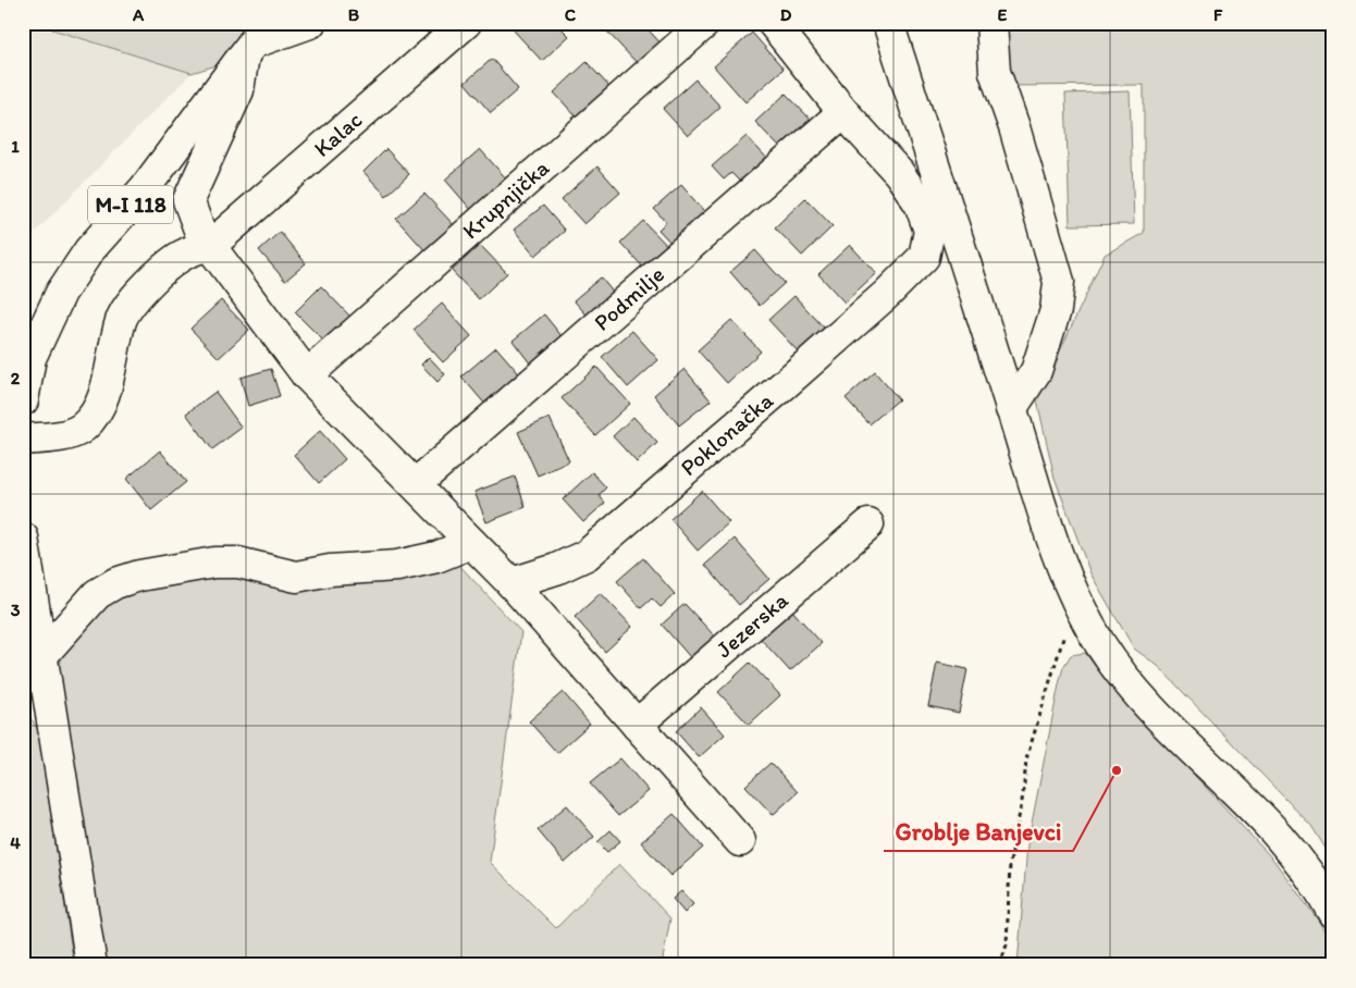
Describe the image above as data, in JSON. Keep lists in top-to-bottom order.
{
  "streets": {
    "street": [
      "Kalac",
      "Krupnjička",
      "M-I 118",
      "Podmilje",
      "Poklonačka",
      "Jezerska"
    ]
  },
  "crossings": [
    ["Podmilje", "Poklonačka"]
  ],
  "places": ["Groblje Banjevci"],
  "grid": {
    "columns": [
      "A",
      "B",
      "C",
      "D",
      "E",
      "F"
    ],
    "rows": [
      "1",
      "2",
      "3",
      "4"
    ]
  }
}
